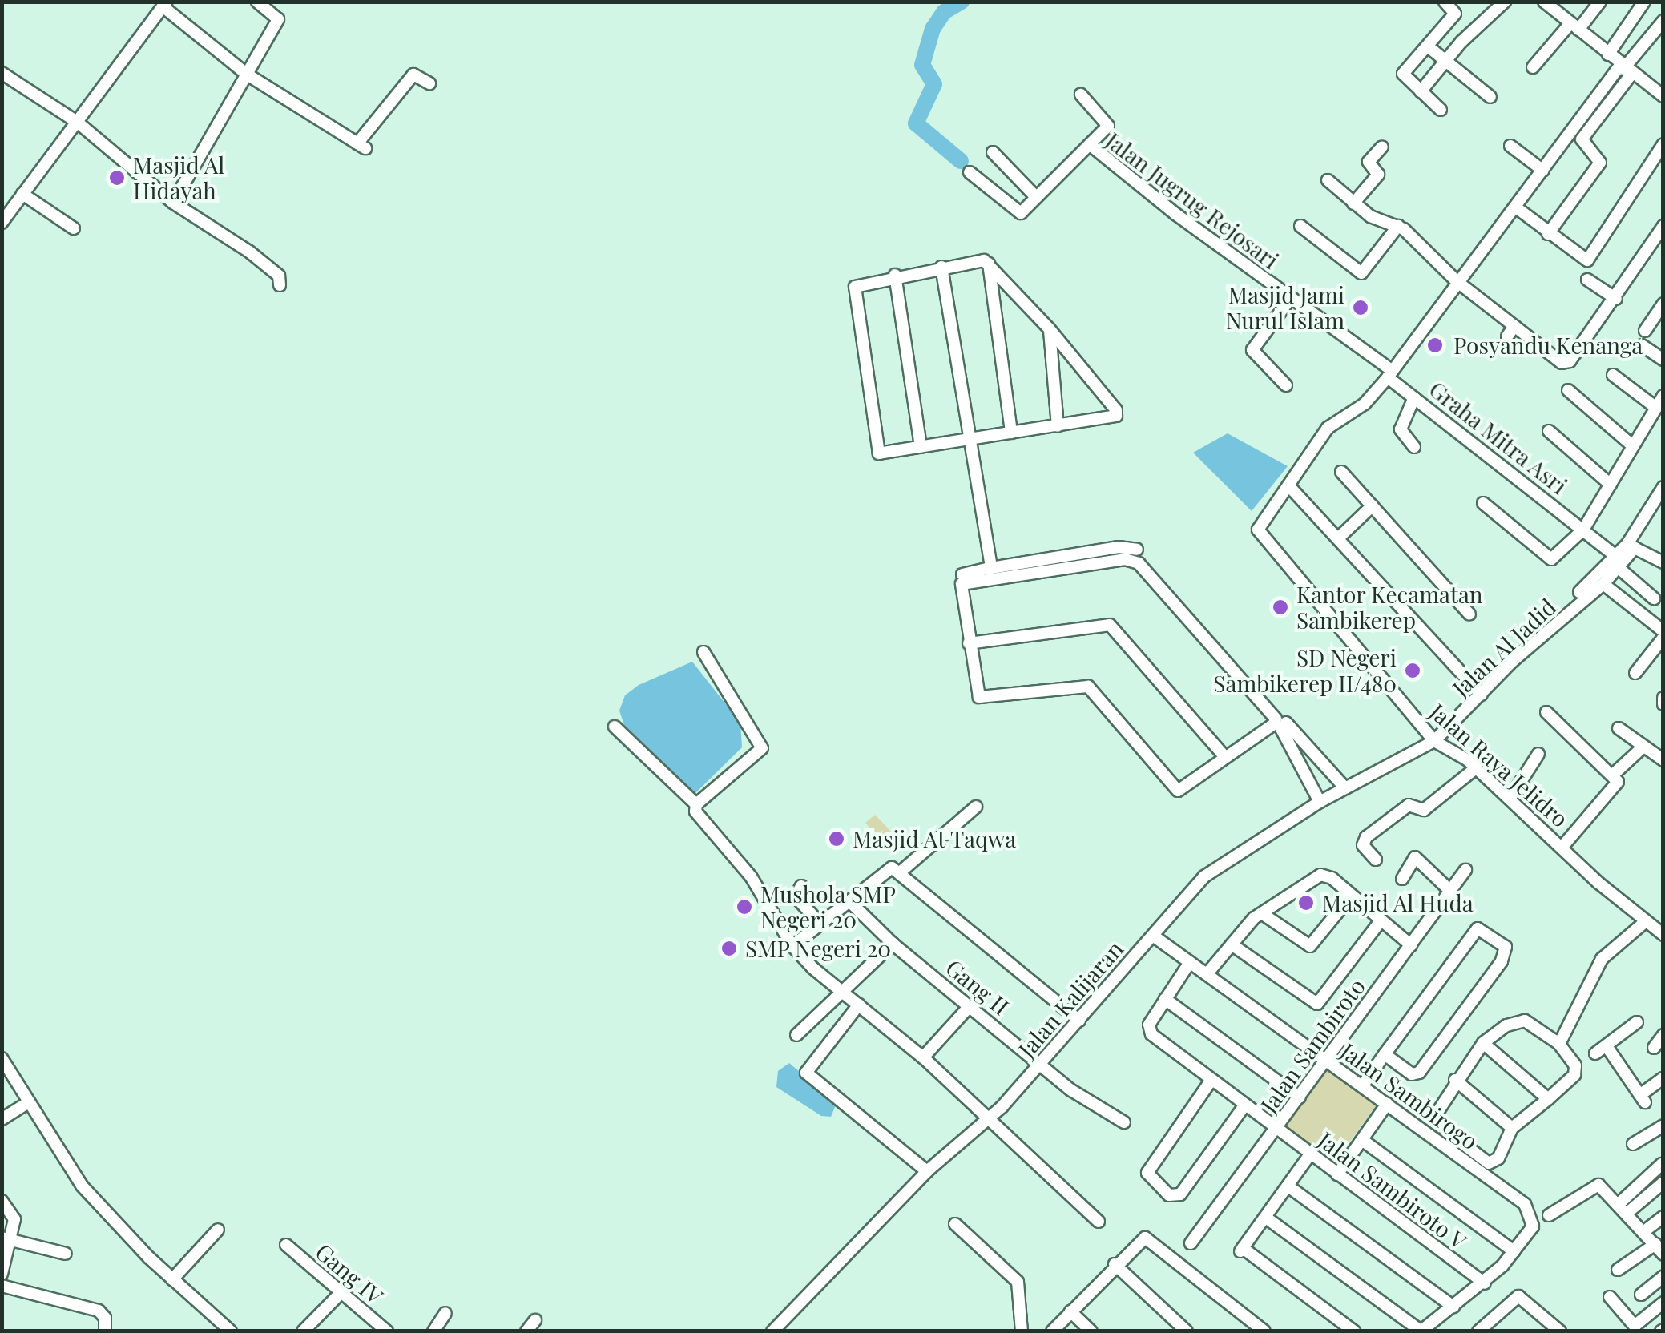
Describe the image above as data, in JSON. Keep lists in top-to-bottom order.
{
  "streets": {
    "street": [
      "Jalan Jugrug Rejosari",
      "Graha Mitra Asri",
      "Jalan Al Jadid",
      "Jalan Raya Jelidro",
      "Gang II",
      "Jalan Kalijaran",
      "Jalan Sambiroto",
      "Jalan Sambirogo",
      "Jalan Sambiroto V",
      "Gang IV"
    ]
  },
  "crossings": [
    ["Jalan Jugrug Rejosari", "Graha Mitra Asri"],
    ["Graha Mitra Asri", "Jalan Al Jadid"],
    ["Jalan Al Jadid", "Jalan Raya Jelidro"],
    ["Jalan Al Jadid", "Jalan Kalijaran"],
    ["Jalan Raya Jelidro", "Jalan Kalijaran"],
    ["Gang II", "Jalan Kalijaran"],
    ["Jalan Kalijaran", "Jalan Sambirogo"],
    ["Jalan Sambiroto", "Jalan Sambirogo"],
    ["Jalan Sambiroto", "Jalan Sambiroto V"]
  ],
  "places": [
    "Masjid Al Hidayah",
    "Masjid Jami Nurul Islam",
    "Posyandu Kenanga",
    "Kantor Kecamatan Sambikerep",
    "SD Negeri Sambikerep II/480",
    "Masjid At Taqwa",
    "Masjid Al Huda",
    "Mushola SMP Negeri 20",
    "SMP Negeri 20"
  ]
}
